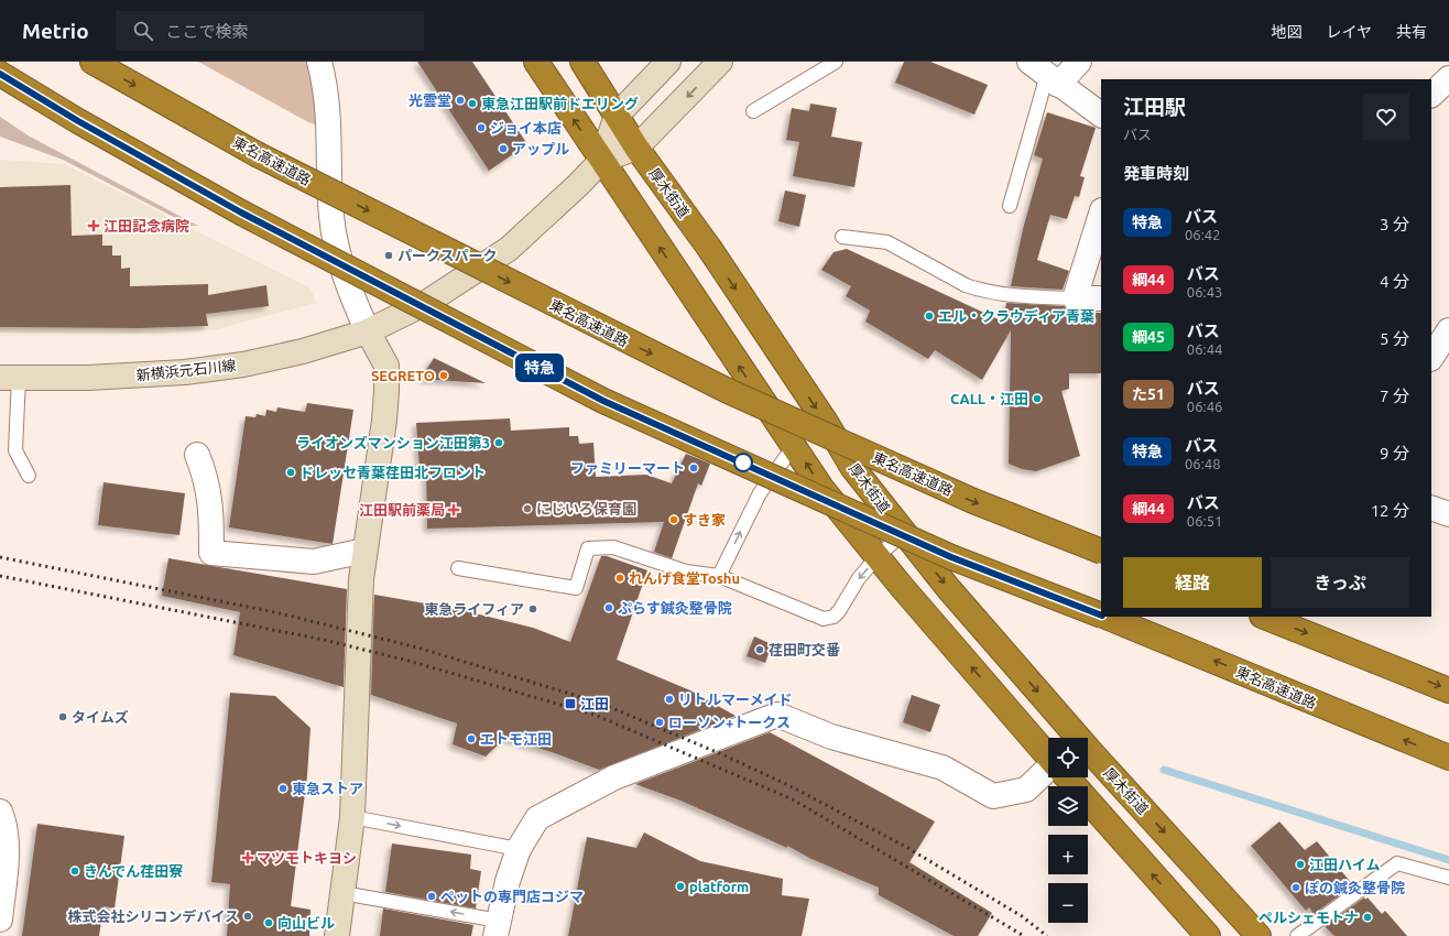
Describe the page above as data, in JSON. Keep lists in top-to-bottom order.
{
  "streets": {
    "highway": ["東名高速道路", "厚木街道"],
    "street": ["新横浜元石川線"]
  },
  "places": {
    "other": [
      "光雲堂",
      "東急江田駅前ドエリング",
      "ジョイ本店",
      "アップル",
      "パークスパーク",
      "エル・クラウディア青葉",
      "SEGRETO",
      "CALL・江田",
      "ライオンズマンション江田第3",
      "ファミリーマート",
      "ドレッセ青葉荏田北フロント",
      "にじいろ保育園",
      "すき家",
      "れんげ食堂Toshu",
      "ぷらす鍼灸整骨院",
      "東急ライフィア",
      "荏田町交番",
      "リトルマーメイド",
      "タイムズ",
      "ローソン+トークス",
      "エトモ江田",
      "東急ストア",
      "江田ハイム",
      "きんでん荏田寮",
      "platform",
      "ぽの鍼灸整骨院",
      "ペットの専門店コジマ",
      "株式会社シリコンデバイス",
      "ペルシェモトナ",
      "向山ビル"
    ],
    "health": ["江田記念病院", "江田駅前薬局", "マツモトキヨシ"],
    "transit": ["江田"]
  },
  "lines": ["bus line 特急"],
  "page": {
    "header": "Metrio",
    "search": "ここで検索",
    "nav": ["地図", "レイヤ", "共有"],
    "on_map": "特急",
    "heading": [
      ["江田駅", "バス"],
      "発車時刻"
    ],
    "list": [
      {
        "mark": "特急",
        "name": "バス",
        "note": "06:42",
        "value": "3 分"
      },
      {
        "mark": "綱44",
        "name": "バス",
        "note": "06:43",
        "value": "4 分"
      },
      {
        "mark": "綱45",
        "name": "バス",
        "note": "06:44",
        "value": "5 分"
      },
      {
        "mark": "た51",
        "name": "バス",
        "note": "06:46",
        "value": "7 分"
      },
      {
        "mark": "特急",
        "name": "バス",
        "note": "06:48",
        "value": "9 分"
      },
      {
        "mark": "綱44",
        "name": "バス",
        "note": "06:51",
        "value": "12 分"
      }
    ],
    "buttons": ["経路", "きっぷ"],
    "map_buttons": ["+", "−"]
  }
}
